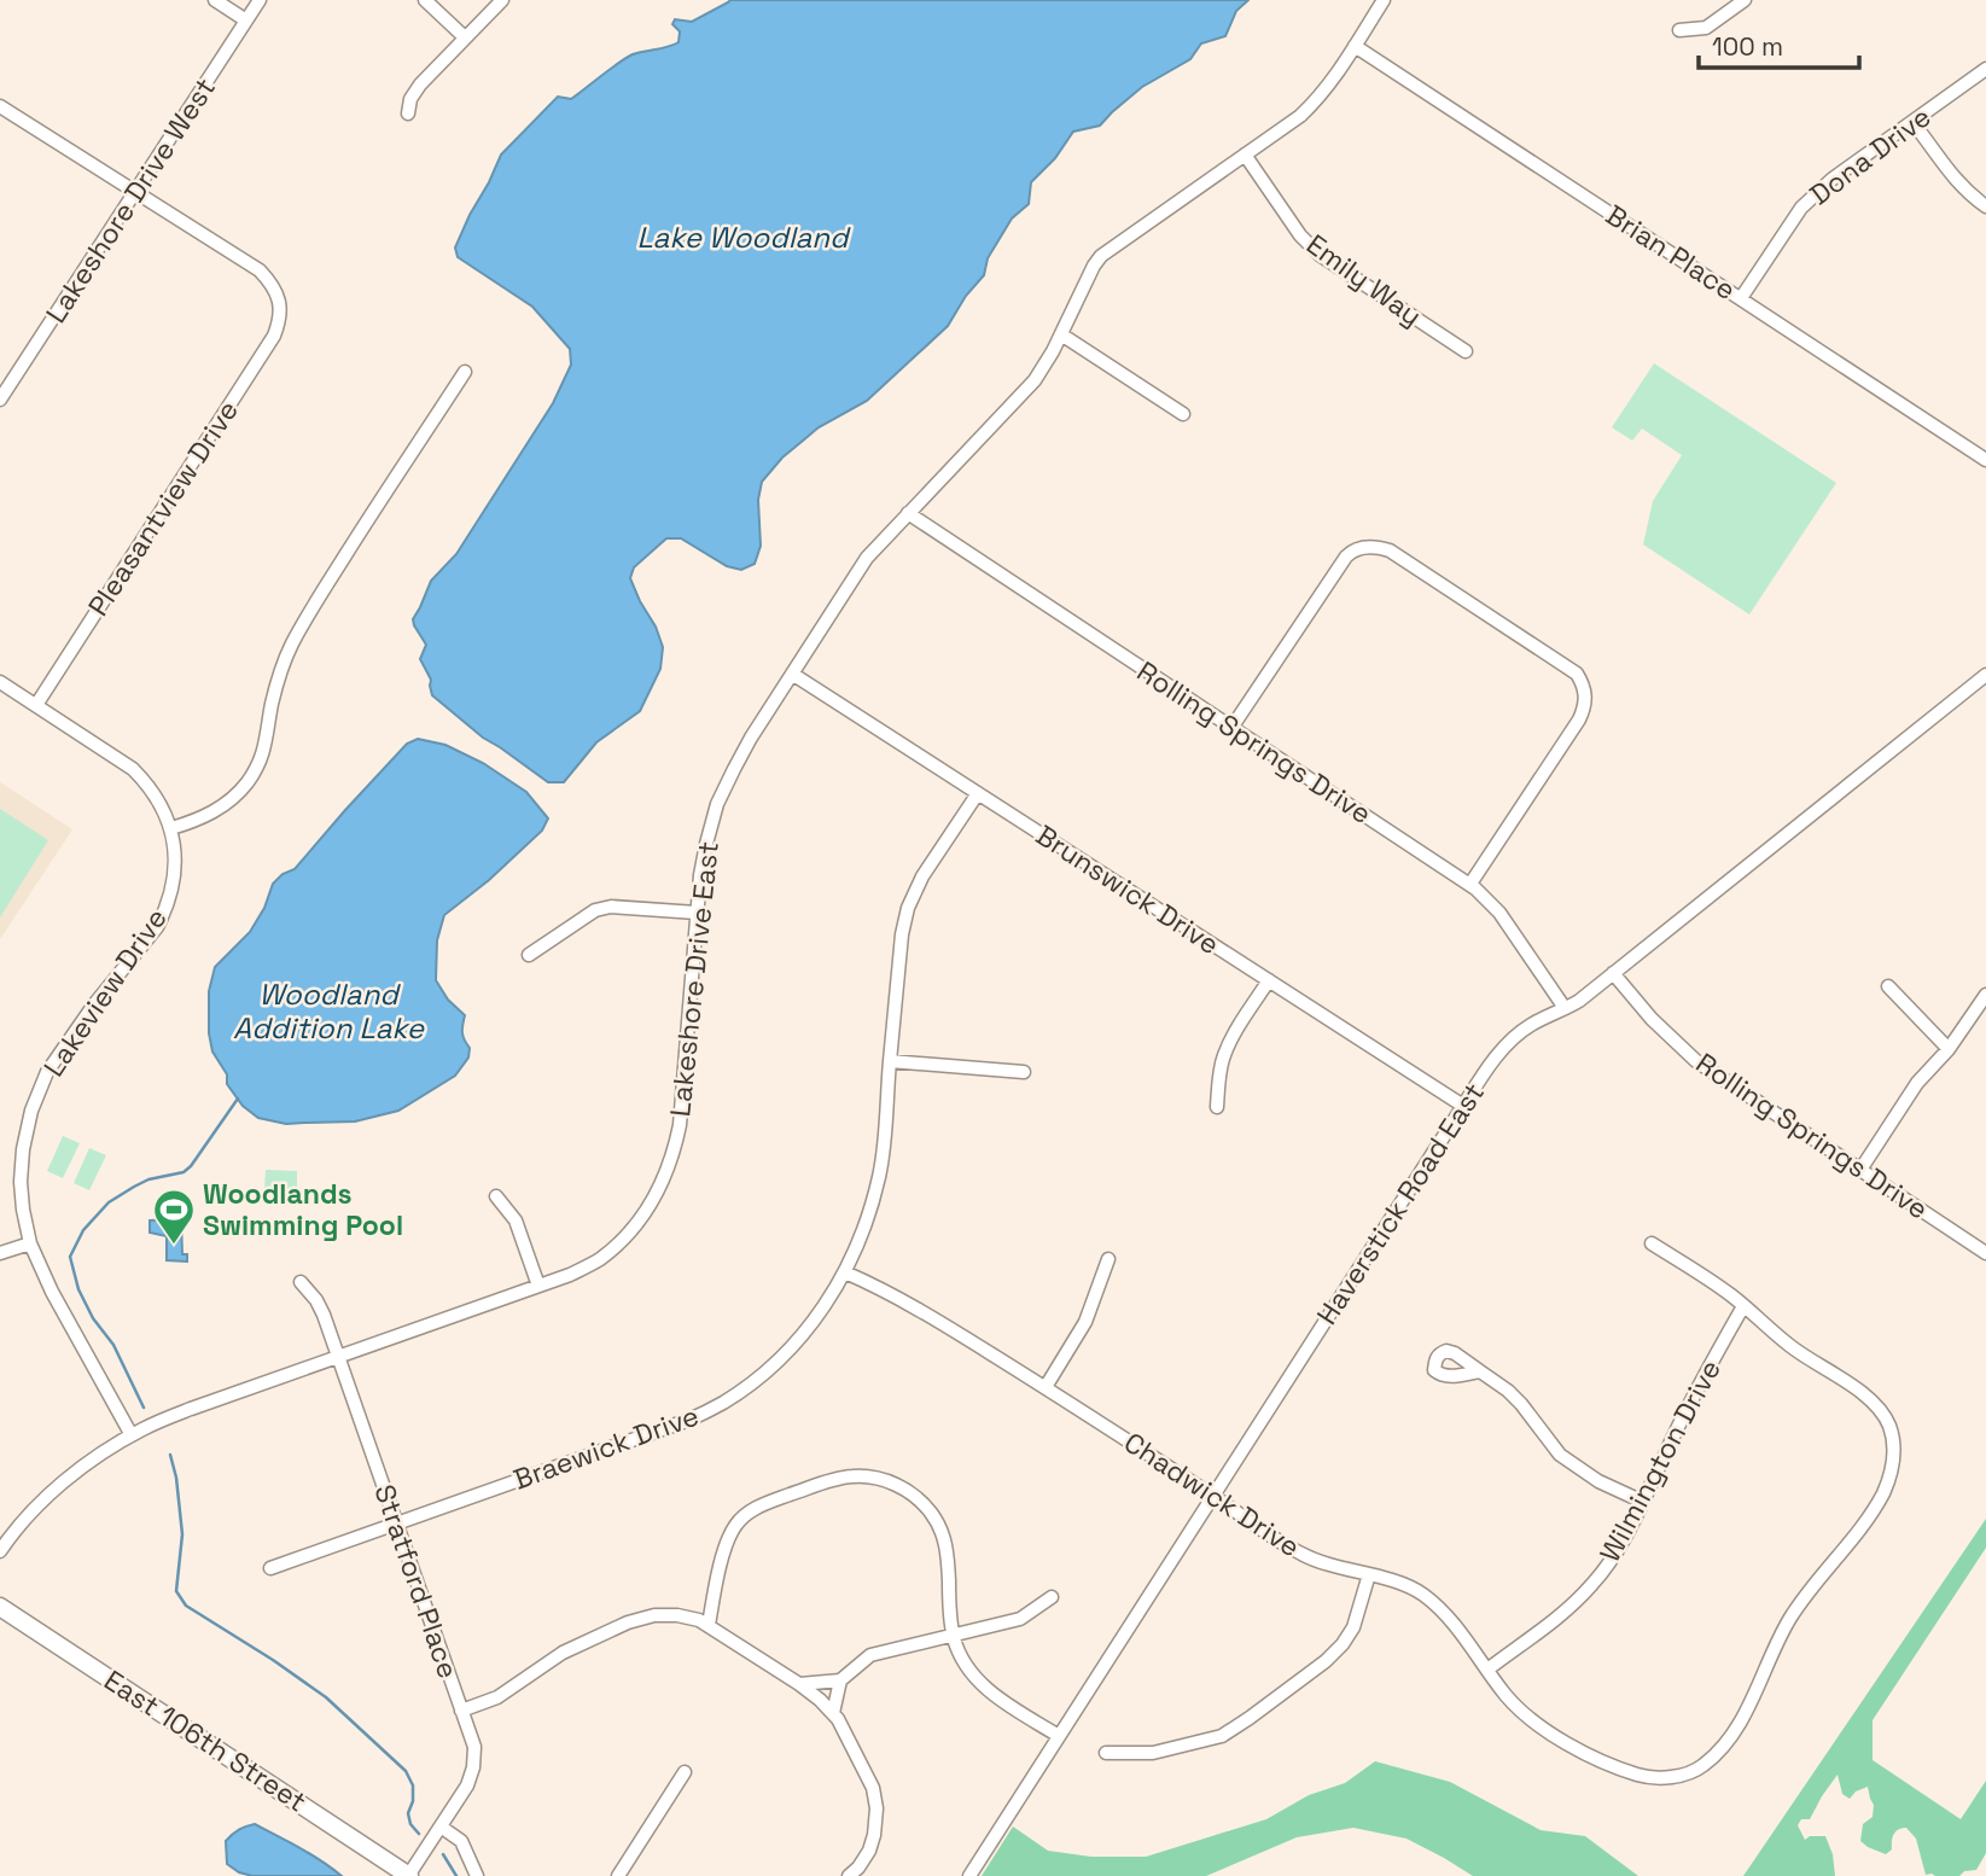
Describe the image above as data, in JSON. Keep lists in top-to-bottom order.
{
  "streets": {
    "street": [
      "Dona Drive",
      "Lakeshore Drive West",
      "Brian Place",
      "Emily Way",
      "Pleasantview Drive",
      "Rolling Springs Drive",
      "Brunswick Drive",
      "Lakeshore Drive East",
      "Lakeview Drive",
      "Haverstick Road East",
      "Braewick Drive",
      "Wilmington Drive",
      "Chadwick Drive",
      "Stratford Place",
      "East 106th Street"
    ]
  },
  "crossings": [
    ["Dona Drive", "Brian Place"],
    ["Lakeshore Drive West", "Pleasantview Drive"],
    ["Brian Place", "Lakeshore Drive East"],
    ["Emily Way", "Lakeshore Drive East"],
    ["Rolling Springs Drive", "Lakeshore Drive East"],
    ["Rolling Springs Drive", "Haverstick Road East"],
    ["Brunswick Drive", "Lakeshore Drive East"],
    ["Brunswick Drive", "Haverstick Road East"],
    ["Brunswick Drive", "Braewick Drive"],
    ["Lakeshore Drive East", "Lakeview Drive"],
    ["Lakeshore Drive East", "Stratford Place"],
    ["Haverstick Road East", "Chadwick Drive"],
    ["Braewick Drive", "Chadwick Drive"],
    ["Braewick Drive", "Stratford Place"],
    ["Wilmington Drive", "Chadwick Drive"],
    ["Stratford Place", "East 106th Street"]
  ],
  "water": ["Lake Woodland", "Woodland Addition Lake"],
  "places": {
    "sports": ["Woodlands Swimming Pool"]
  },
  "scale_bar": "100 m"
}
